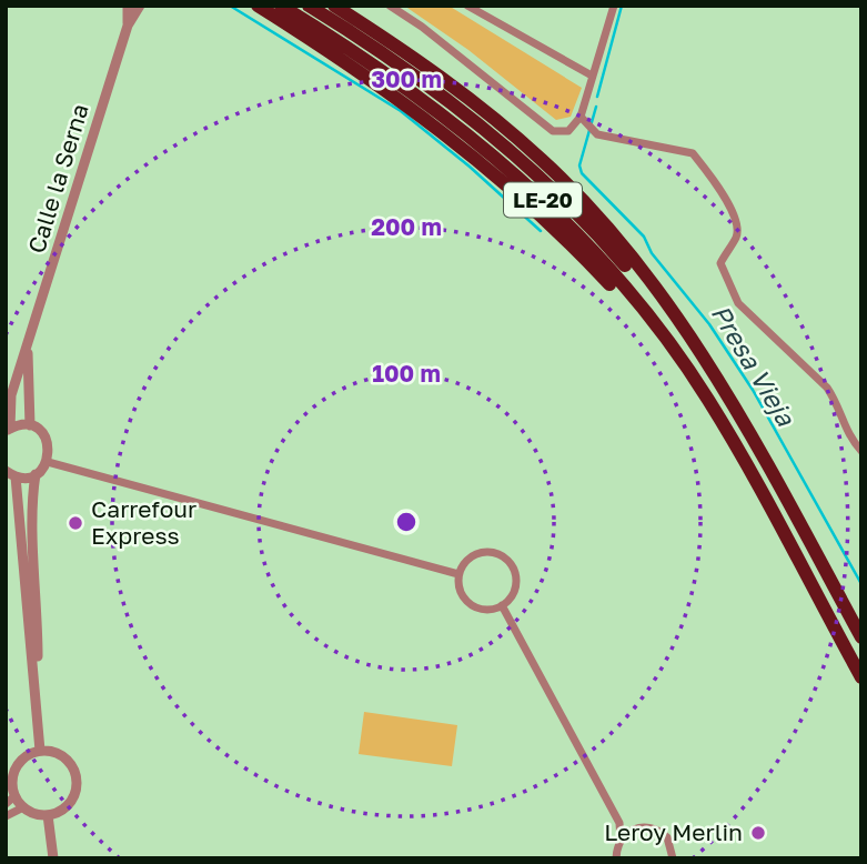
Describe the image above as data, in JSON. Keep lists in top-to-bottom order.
{
  "streets": {
    "highway": ["LE-20"],
    "street": ["Calle la Serna"]
  },
  "water": ["Presa Vieja"],
  "places": ["Carrefour Express", "Leroy Merlin"],
  "rings": ["300 m", "200 m", "100 m"]
}
